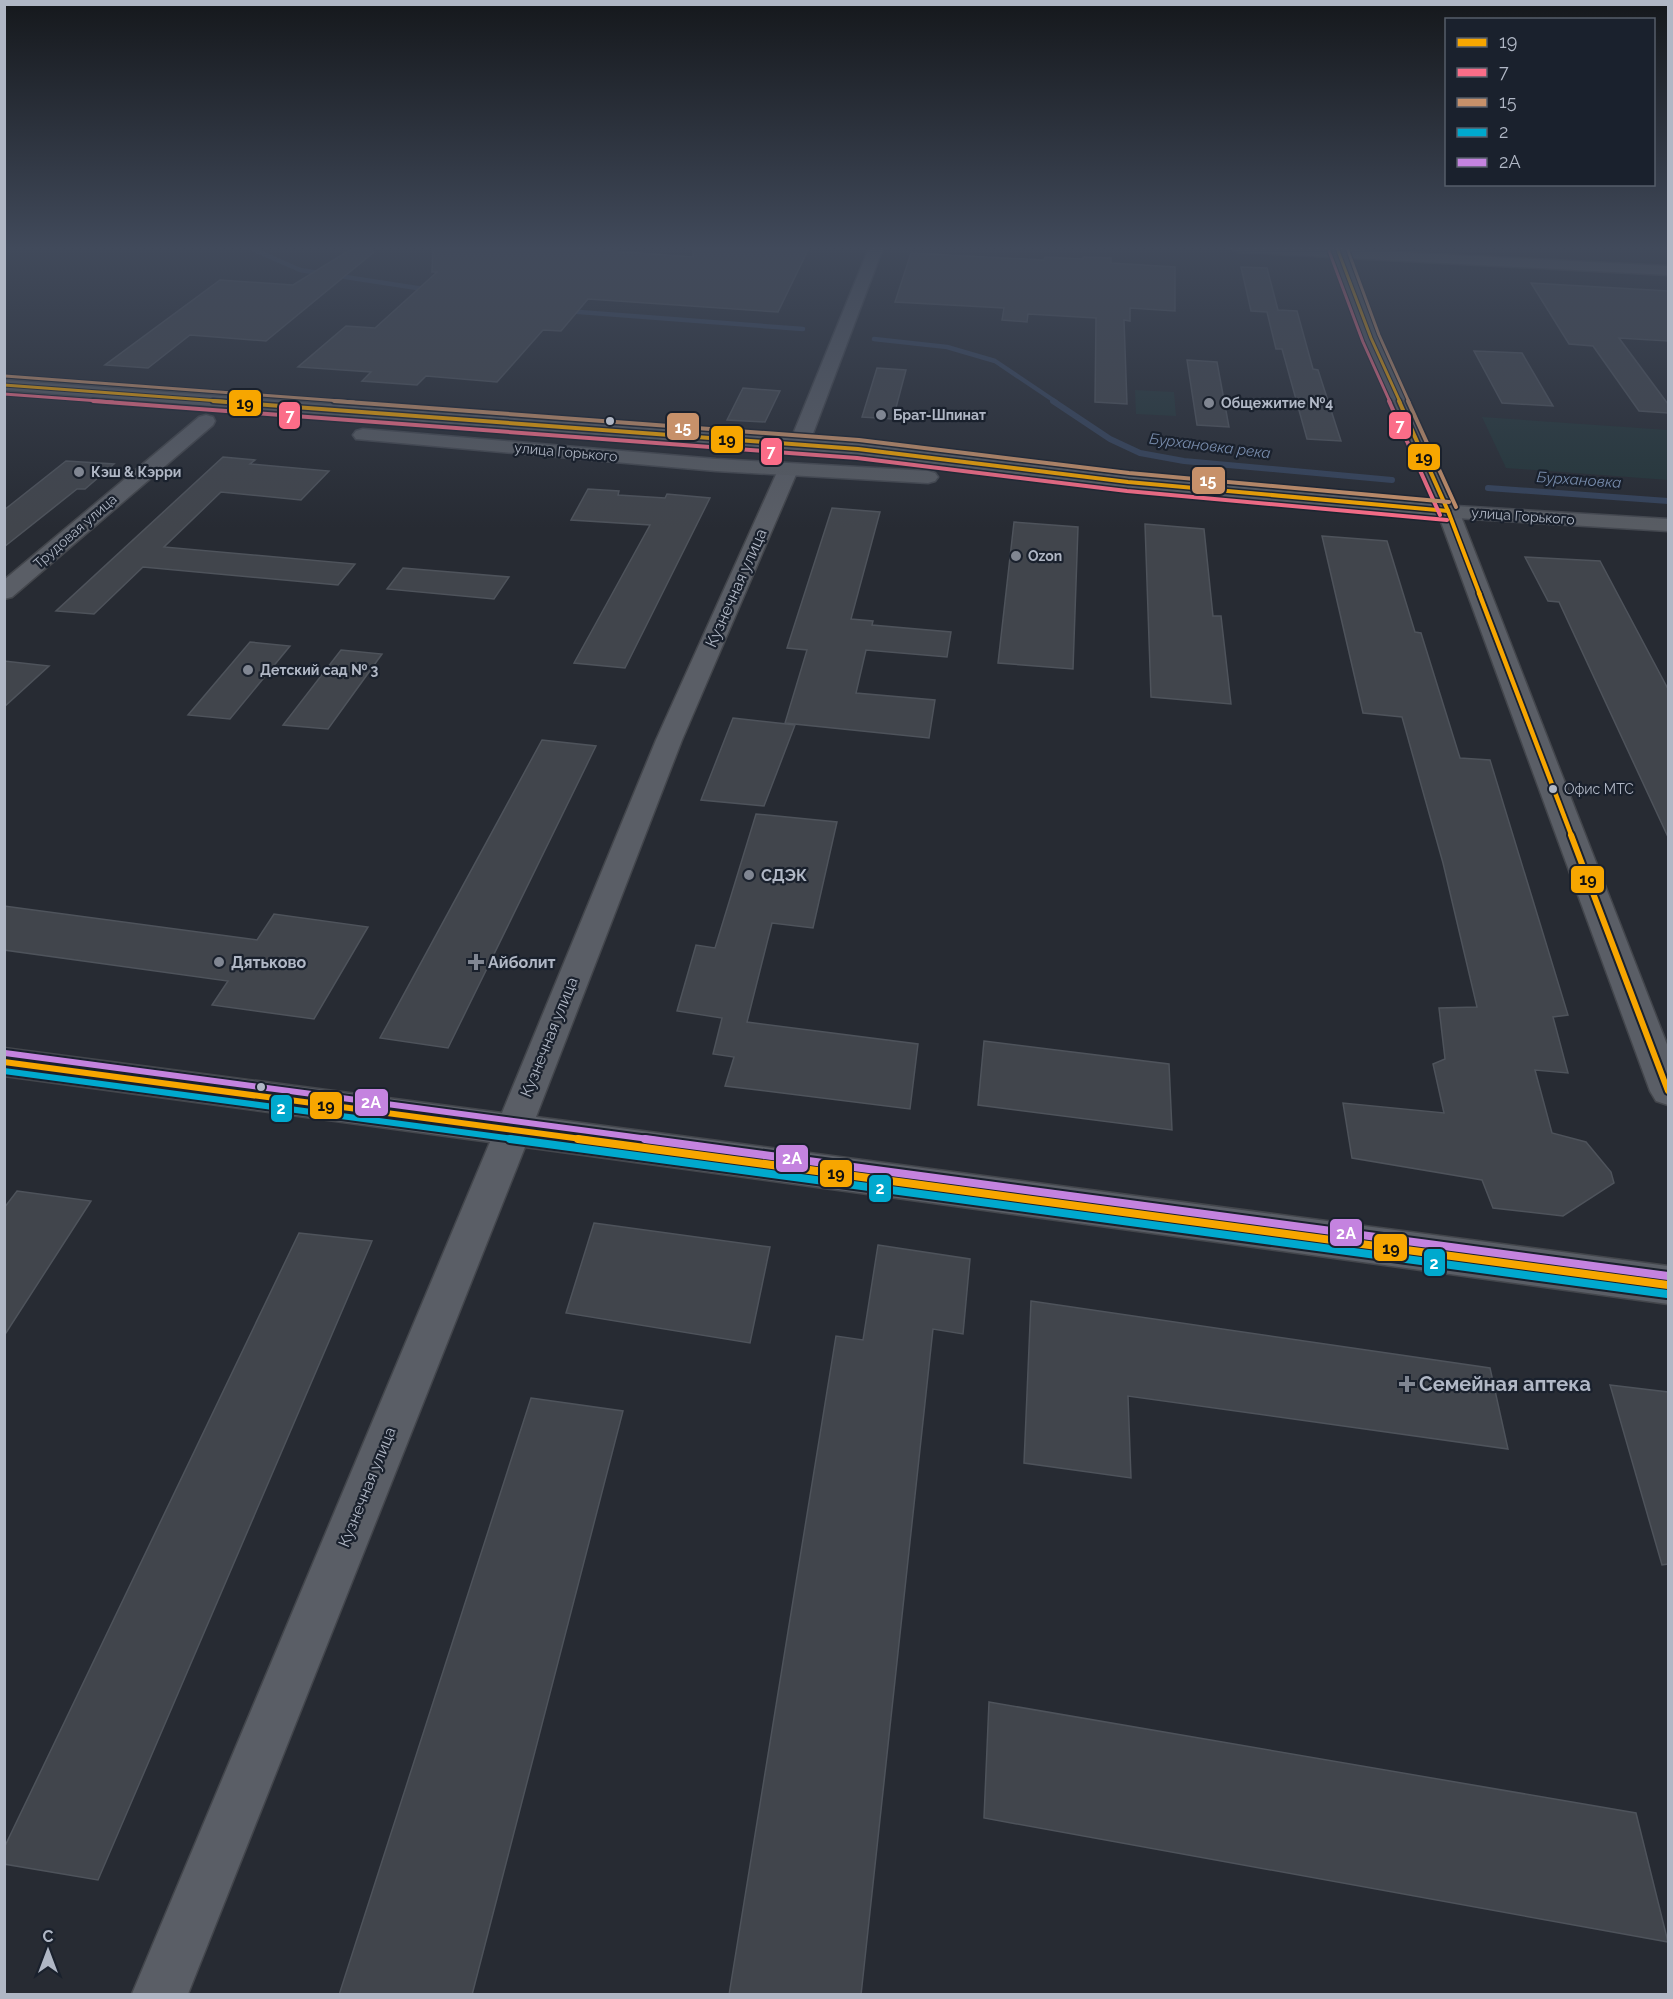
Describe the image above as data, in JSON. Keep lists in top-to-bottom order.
{
  "streets": {
    "main road": ["улица Горького", "Трудовая улица", "Кузнечная улица"]
  },
  "crossings": [
    ["улица Горького", "Трудовая улица"],
    ["улица Горького", "Кузнечная улица"]
  ],
  "water": ["Бурхановка река", "Бурхановка"],
  "places": {
    "other": [
      "Общежитие №4",
      "Брат-Шпинат",
      "Кэш & Кэрри",
      "Ozon",
      "Детский сад № 3",
      "Офис МТС",
      "СДЭК",
      "Дятьково"
    ],
    "health": ["Айболит", "Семейная аптека"]
  },
  "lines": [
    "transit line 19",
    "transit line 7",
    "transit line 15",
    "transit line 2А",
    "transit line 2"
  ],
  "legend": [
    "19",
    "7",
    "15",
    "2",
    "2А"
  ],
  "north": "top"
}
